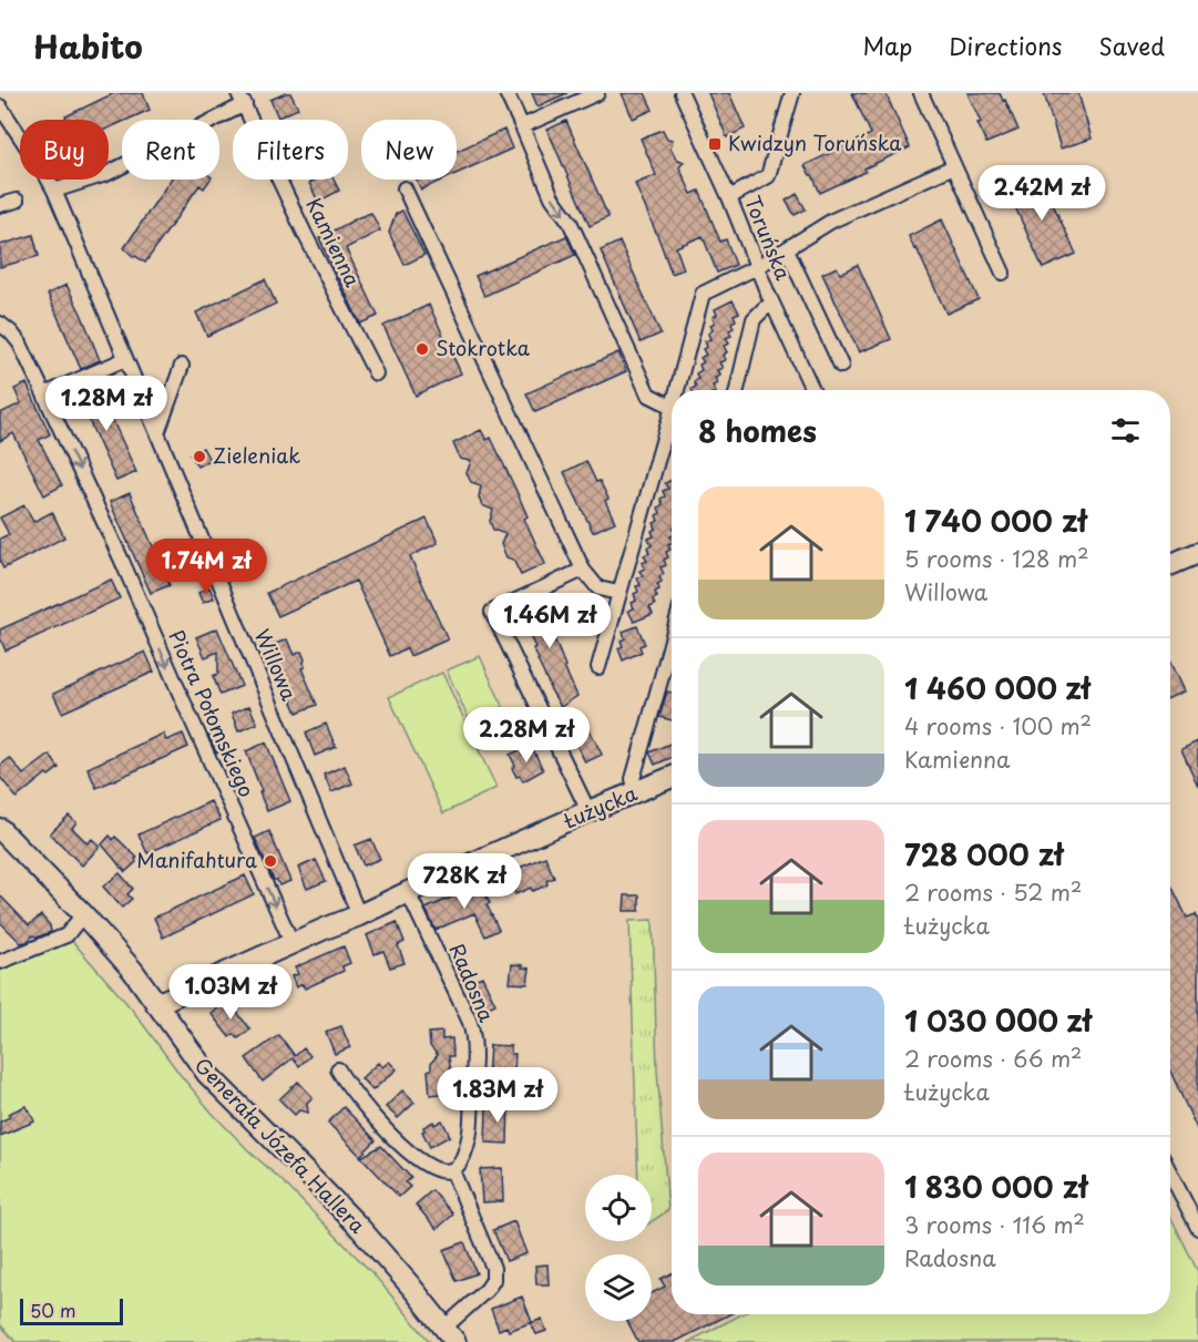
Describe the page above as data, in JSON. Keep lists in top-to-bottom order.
{
  "streets": {
    "street": [
      "Toruńska",
      "Kamienna",
      "Willowa",
      "Piotra Połomskiego",
      "Łużycka",
      "Radosna",
      "Generała Józefa Hallera"
    ]
  },
  "crossings": [
    ["Willowa", "Łużycka"],
    ["Piotra Połomskiego", "Łużycka"],
    ["Łużycka", "Radosna"],
    ["Łużycka", "Generała Józefa Hallera"]
  ],
  "one_way": ["Piotra Połomskiego"],
  "places": {
    "transit": ["Kwidzyn Toruńska"],
    "other": ["Stokrotka", "Zieleniak", "Manifahtura"]
  },
  "scale_bar": "50 m",
  "page": {
    "header": "Habito",
    "nav": ["Map", "Directions", "Saved"],
    "chip": [
      "Buy",
      "Rent",
      "Filters",
      "New"
    ],
    "price": [
      "2.42M zł",
      "1.28M zł",
      "1.74M zł",
      "1.46M zł",
      "2.28M zł",
      "728K zł",
      "1.03M zł",
      "1.83M zł"
    ],
    "heading": "8 homes",
    "list": [
      {
        "name": "1 740 000 zł",
        "note": "5 rooms · 128 m² · Willowa"
      },
      {
        "name": "1 460 000 zł",
        "note": "4 rooms · 100 m² · Kamienna"
      },
      {
        "name": "728 000 zł",
        "note": "2 rooms · 52 m² · Łużycka"
      },
      {
        "name": "1 030 000 zł",
        "note": "2 rooms · 66 m² · Łużycka"
      },
      {
        "name": "1 830 000 zł",
        "note": "3 rooms · 116 m² · Radosna"
      }
    ],
    "scale": "50 m"
  }
}
